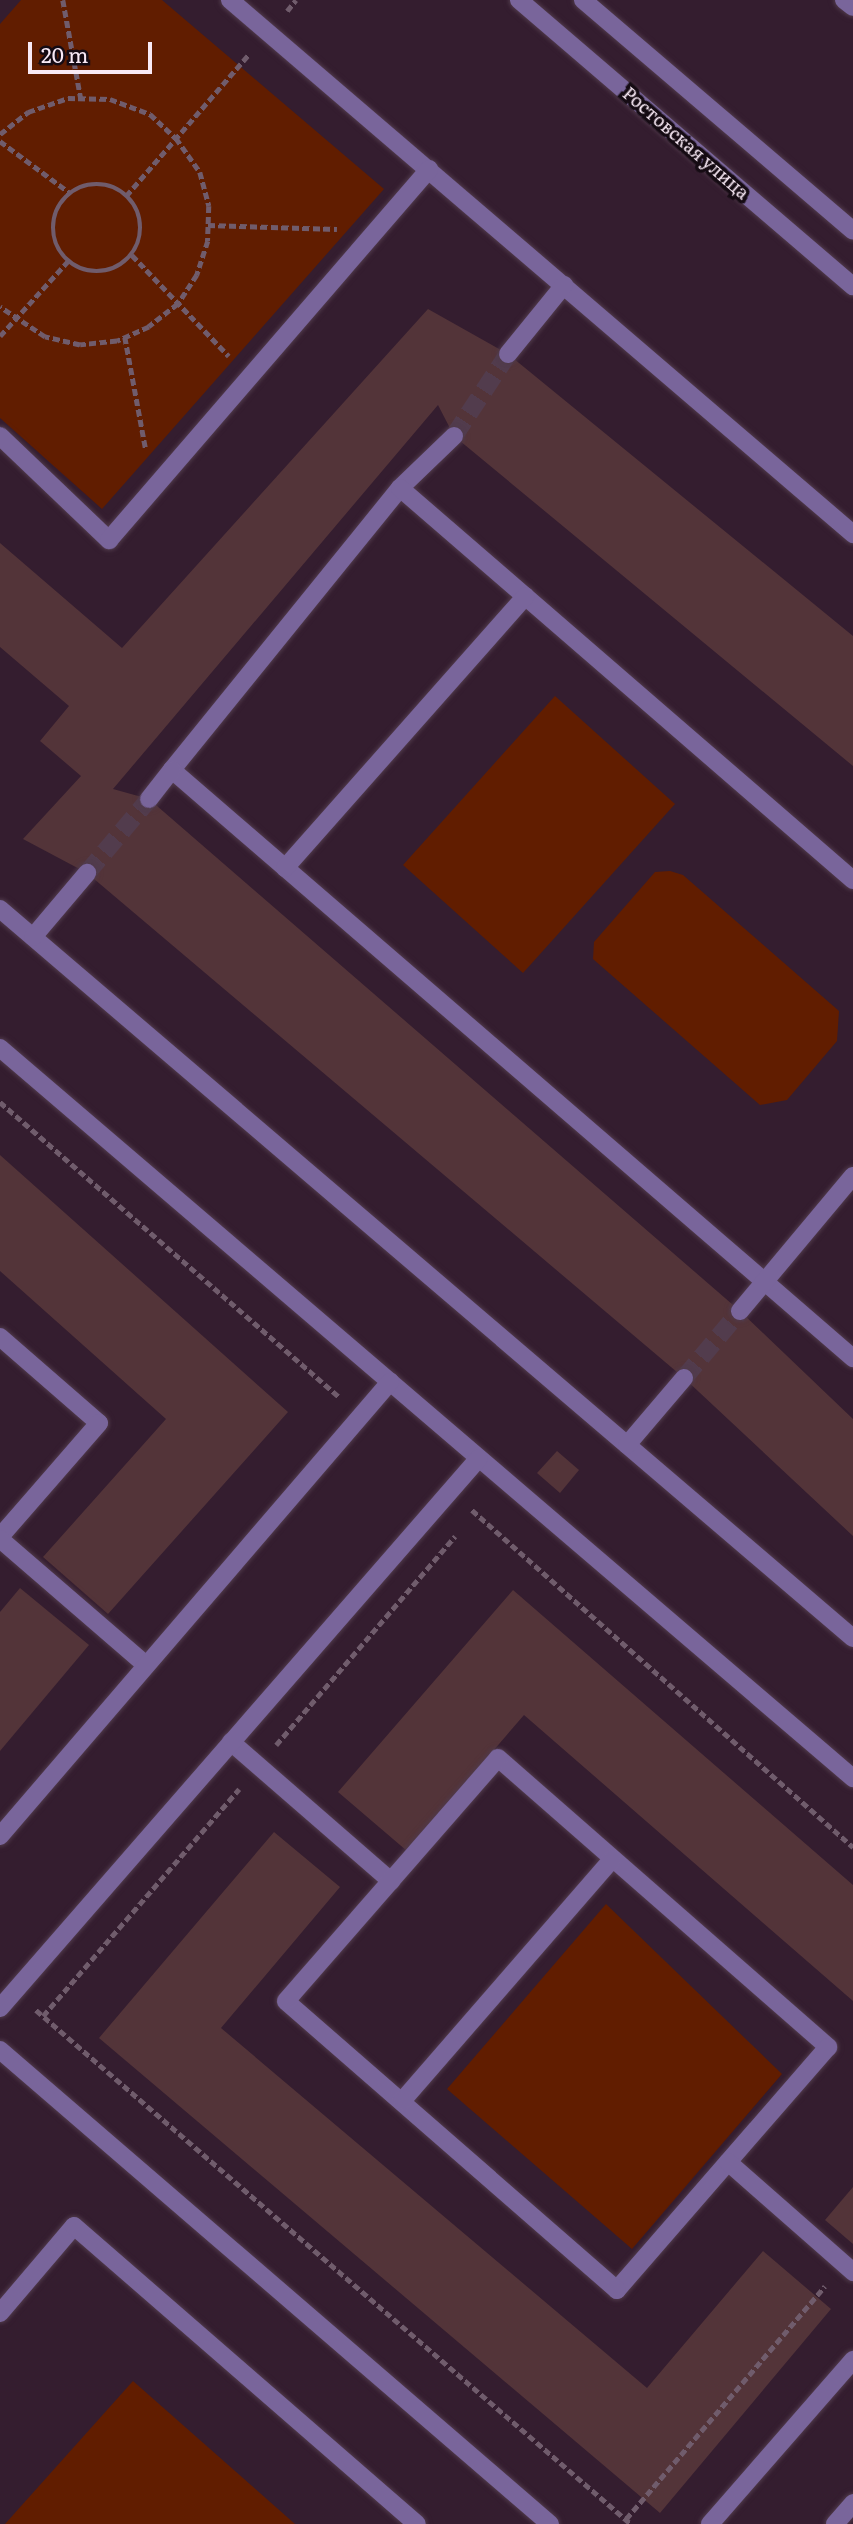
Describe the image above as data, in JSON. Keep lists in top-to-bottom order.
{
  "streets": {
    "street": ["Ростовская улица"]
  },
  "scale_bar": "20 m"
}
